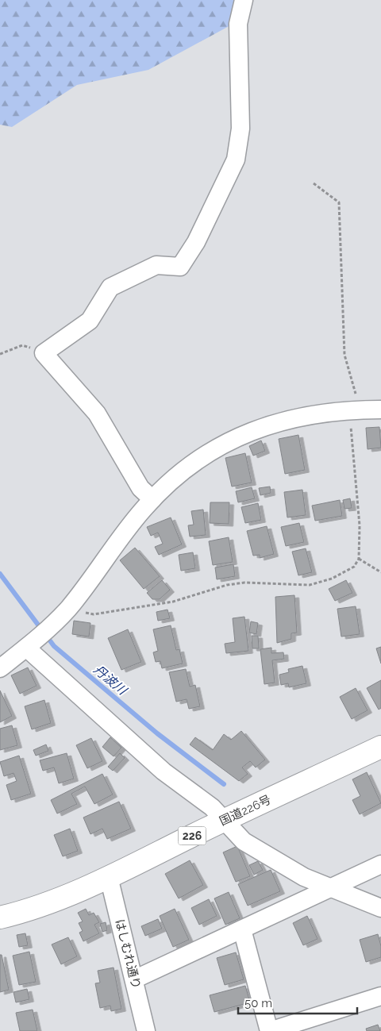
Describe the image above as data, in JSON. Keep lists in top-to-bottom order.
{
  "streets": {
    "highway": ["国道226号", "226"],
    "street": ["はしむれ通り"]
  },
  "crossings": [
    ["国道226号", "はしむれ通り"]
  ],
  "water": ["丹波川"],
  "scale_bar": "50 m"
}
